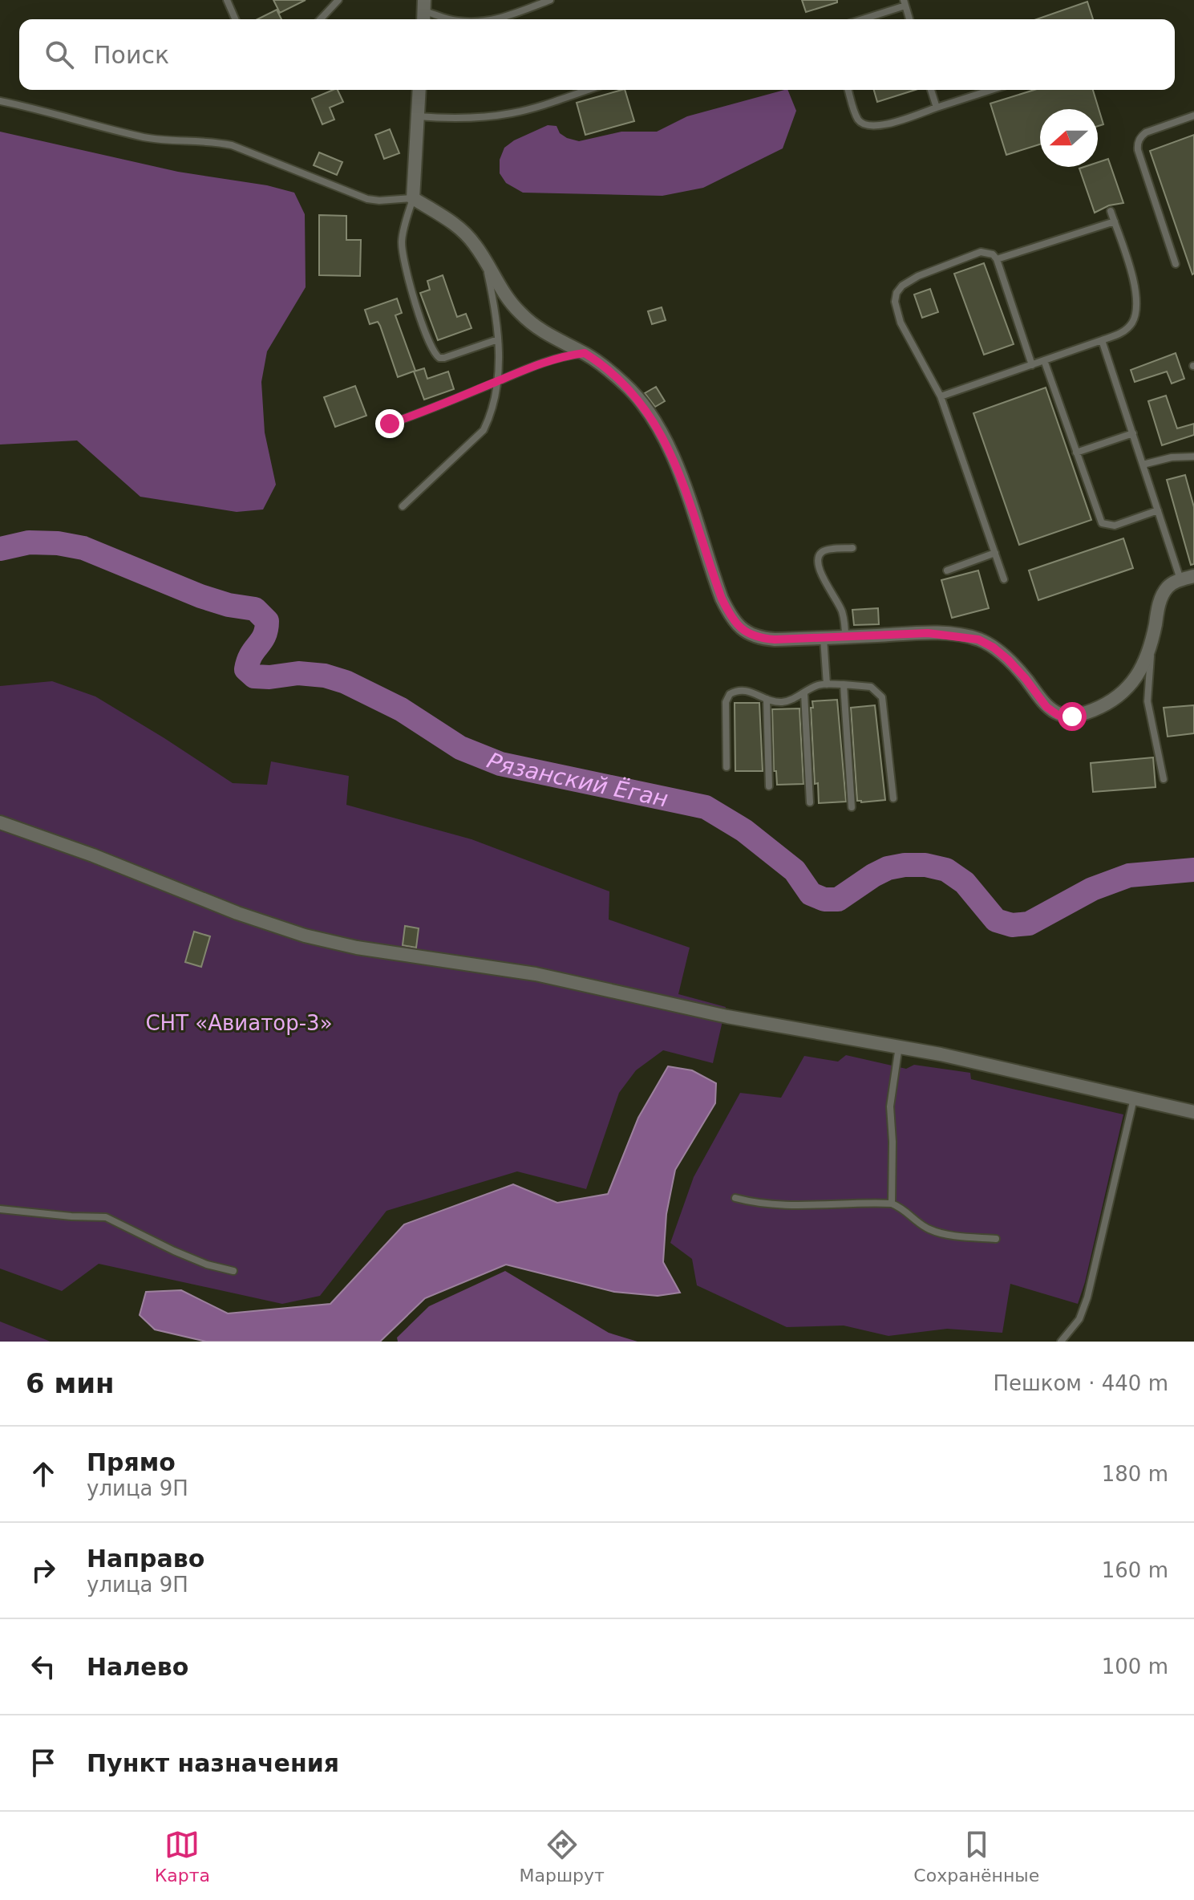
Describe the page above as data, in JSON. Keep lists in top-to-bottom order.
{
  "water": ["Рязанский Ёган"],
  "parks": ["СНТ «Авиатор-3»"],
  "north": "left",
  "page": {
    "search": "Поиск",
    "heading": ["6 мин", "Пешком · 440 m"],
    "list": [
      ["Прямо", "улица 9П", "180 m"],
      ["Направо", "улица 9П", "160 m"],
      ["Налево", "100 m"],
      "Пункт назначения"
    ],
    "nav": ["Карта", "Маршрут", "Сохранённые"]
  }
}
